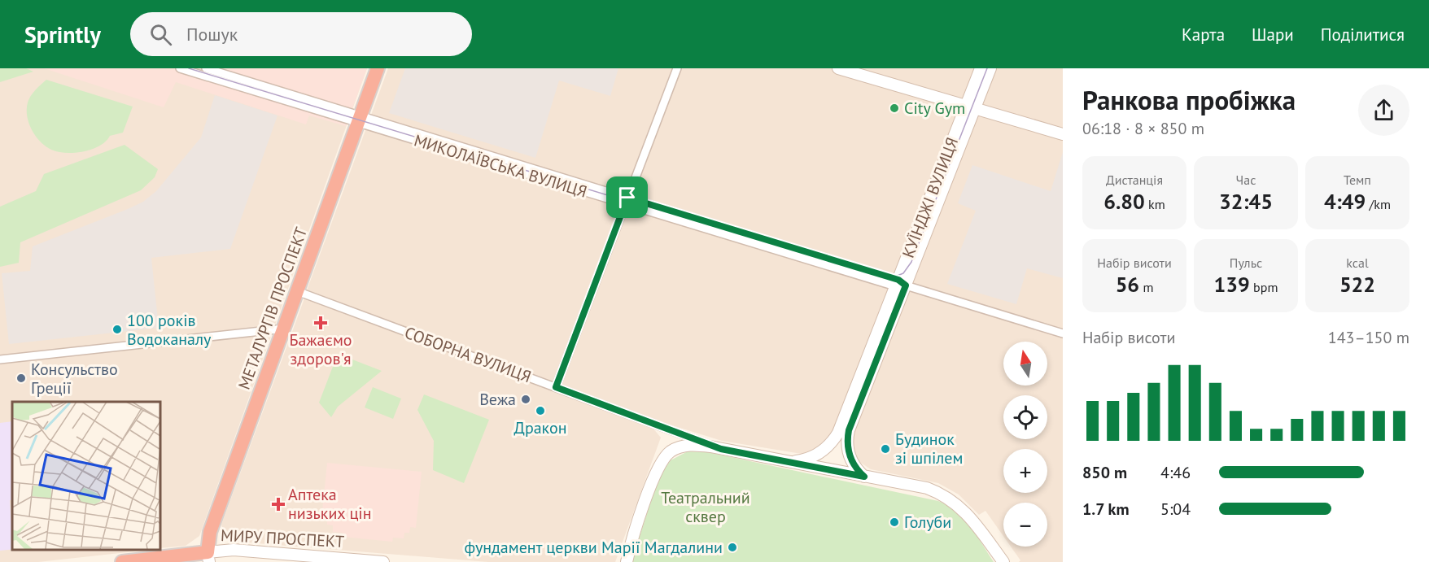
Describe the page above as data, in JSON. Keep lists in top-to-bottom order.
{
  "streets": {
    "highway": ["МЕТАЛУРГІВ ПРОСПЕКТ", "МИРУ ПРОСПЕКТ"],
    "main road": ["КУЇНДЖІ ВУЛИЦЯ"],
    "street": ["МИКОЛАЇВСЬКА ВУЛИЦЯ", "СОБОРНА ВУЛИЦЯ"]
  },
  "crossings": [
    ["МИКОЛАЇВСЬКА ВУЛИЦЯ", "КУЇНДЖІ ВУЛИЦЯ"],
    ["МИКОЛАЇВСЬКА ВУЛИЦЯ", "МЕТАЛУРГІВ ПРОСПЕКТ"],
    ["МЕТАЛУРГІВ ПРОСПЕКТ", "СОБОРНА ВУЛИЦЯ"],
    ["МЕТАЛУРГІВ ПРОСПЕКТ", "МИРУ ПРОСПЕКТ"]
  ],
  "parks": ["Театральний сквер"],
  "places": {
    "other": [
      "City Gym",
      "100 років Водоканалу",
      "Консульство Греції",
      "Вежа",
      "Дракон",
      "Будинок зі шпілем",
      "Голуби",
      "фундамент церкви Марії Магдалини"
    ],
    "health": ["Бажаємо здоров'я", "Аптека низьких цін"]
  },
  "north": "top",
  "page": {
    "header": "Sprintly",
    "search": "Пошук",
    "nav": ["Карта", "Шари", "Поділитися"],
    "heading": ["Ранкова пробіжка", "06:18 · 8 × 850 m"],
    "stats": [
      ["Дистанція", "6.80 km"],
      ["Час", "32:45"],
      ["Темп", "4:49 /km"],
      ["Набір висоти", "56 m"],
      ["Пульс", "139 bpm"],
      ["kcal", "522"]
    ],
    "chart": ["Набір висоти", "143–150 m"],
    "map_buttons": ["+", "−"],
    "list": [
      {
        "name": "850 m",
        "note": "4:46"
      },
      {
        "name": "1.7 km",
        "note": "5:04"
      }
    ]
  }
}
